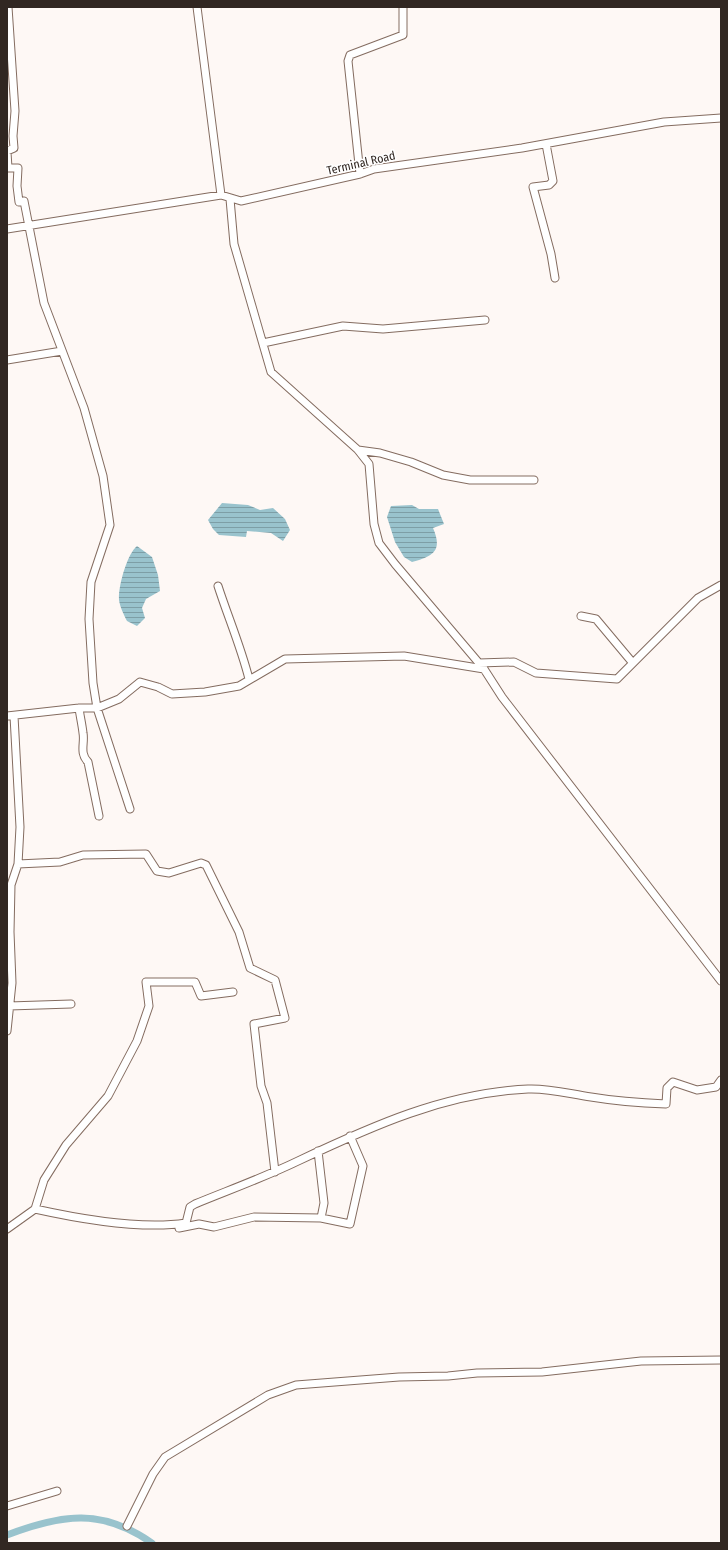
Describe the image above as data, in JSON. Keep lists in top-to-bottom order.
{
  "streets": {
    "street": ["Terminal Road"]
  }
}
